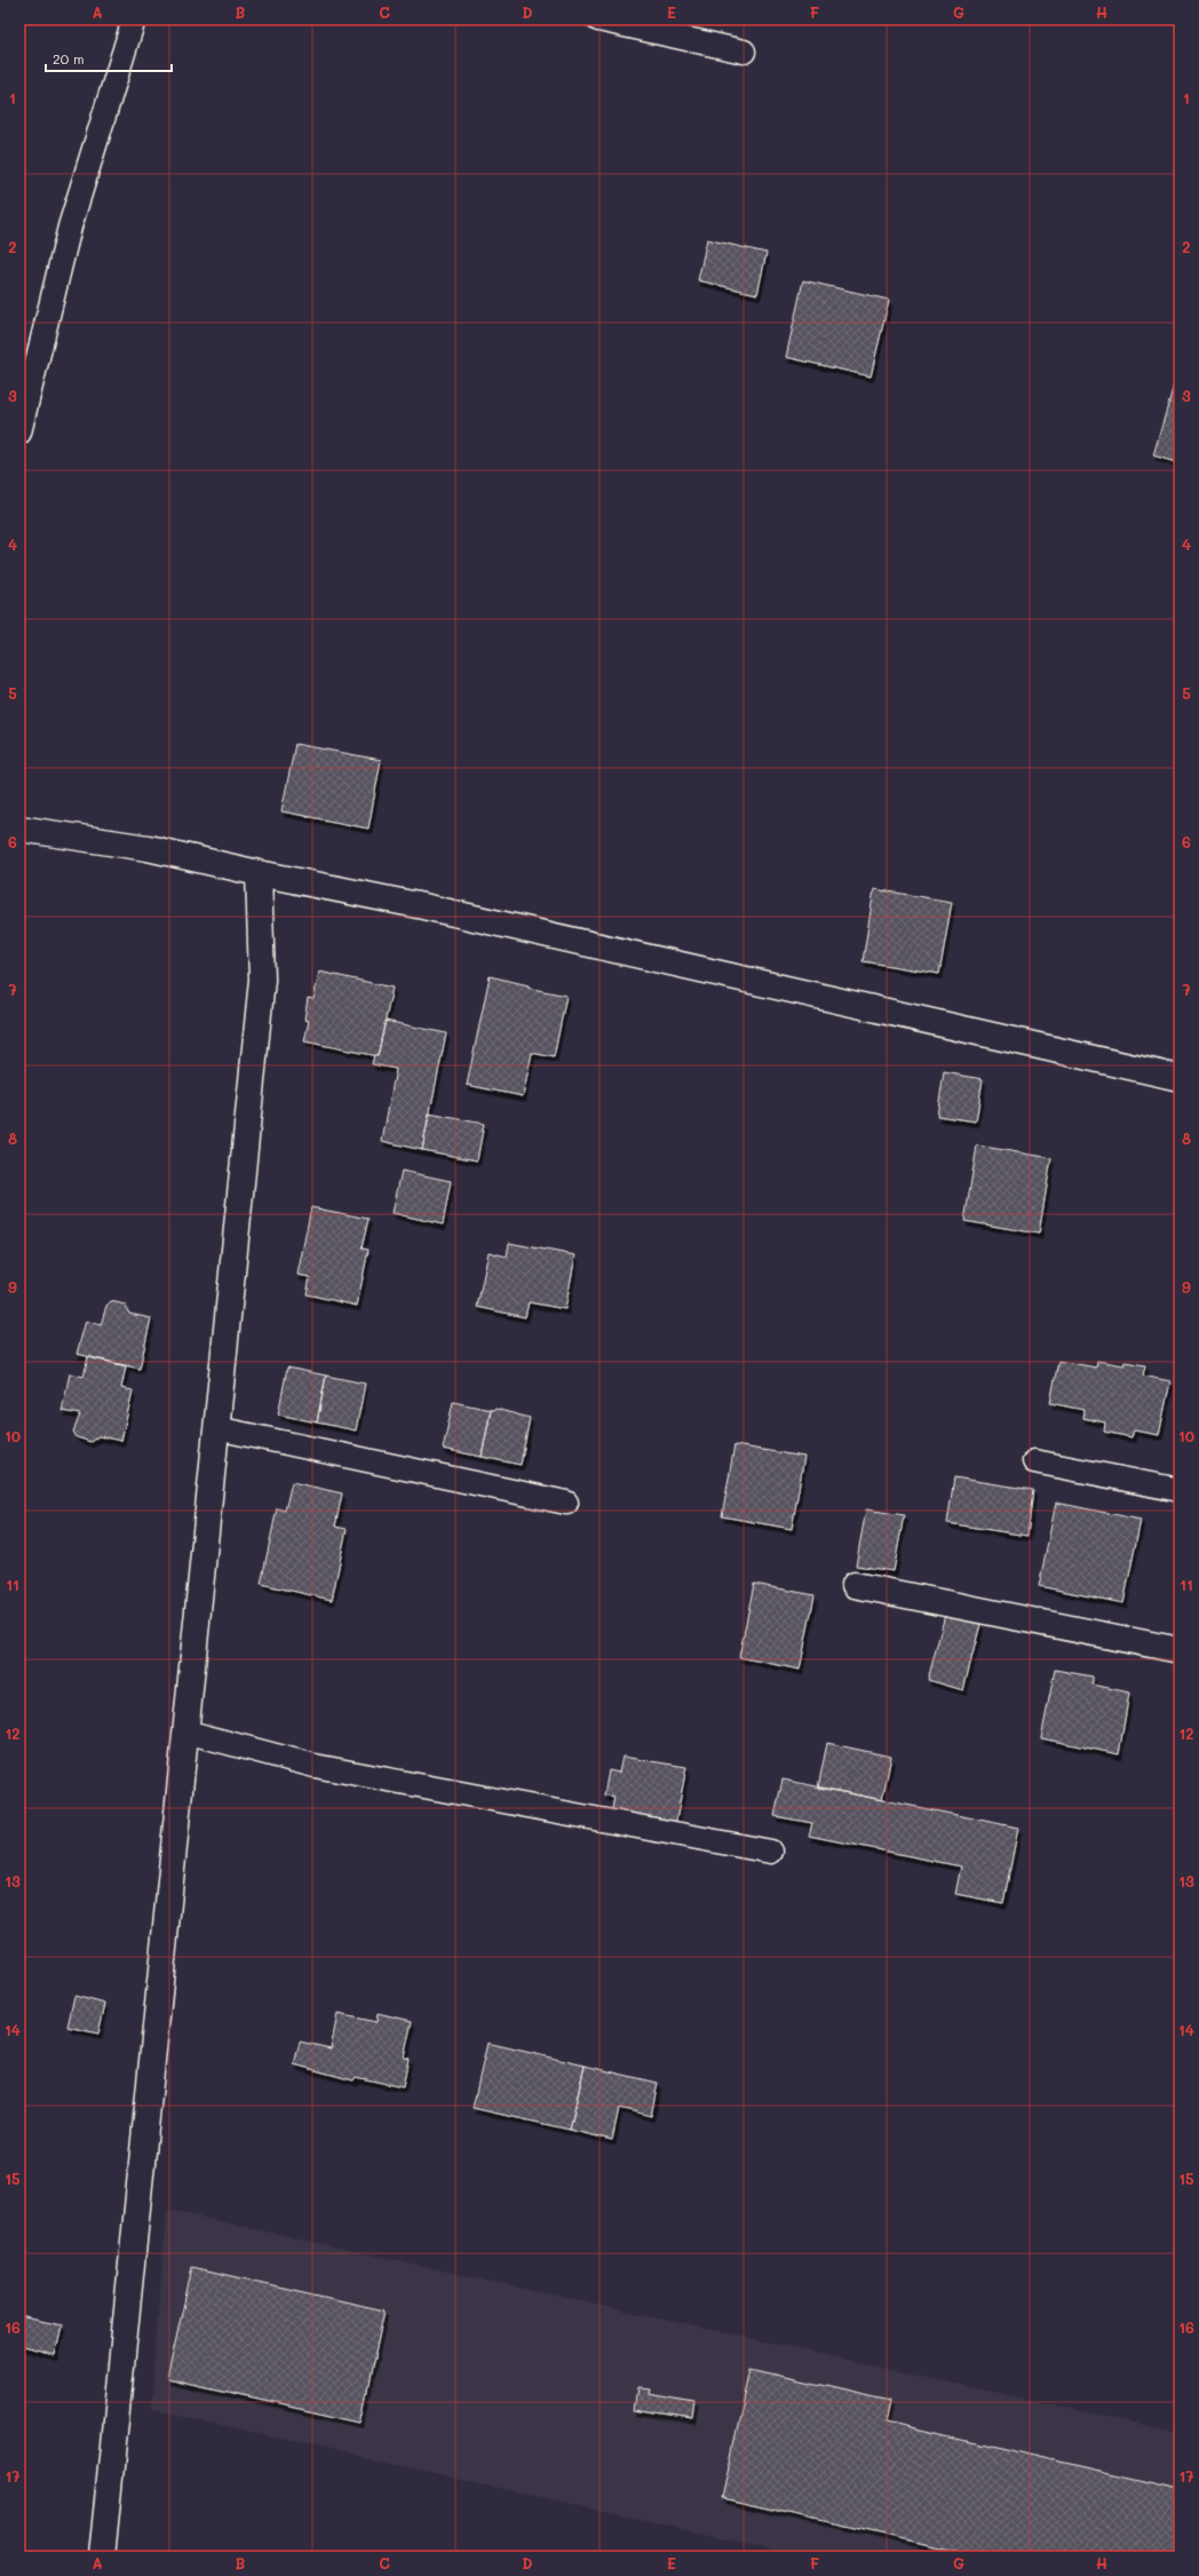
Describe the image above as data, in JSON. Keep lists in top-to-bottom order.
{
  "scale_bar": "20 m",
  "grid": {
    "columns": [
      "A",
      "B",
      "C",
      "D",
      "E",
      "F",
      "G",
      "H"
    ],
    "rows": [
      "1",
      "2",
      "3",
      "4",
      "5",
      "6",
      "7",
      "8",
      "9",
      "10",
      "11",
      "12",
      "13",
      "14",
      "15",
      "16",
      "17"
    ]
  }
}
